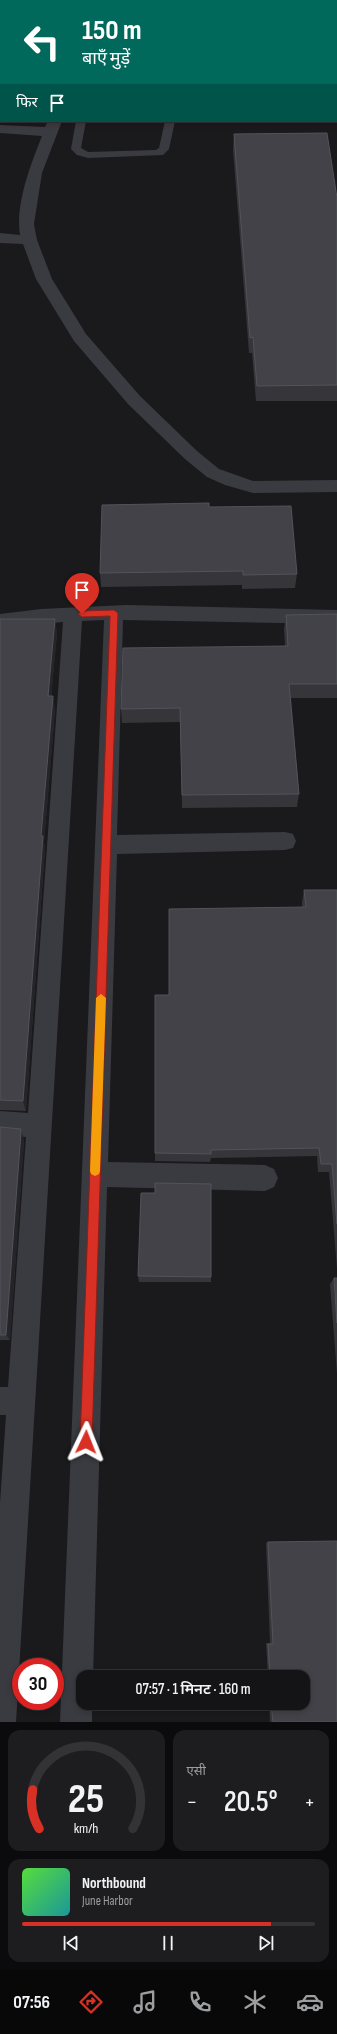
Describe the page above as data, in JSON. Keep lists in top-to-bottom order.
{
  "page": {
    "turn": ["150 m", "बाएँ मुड़ें"],
    "then": "फिर",
    "limit": "30",
    "trip": "07:57 · 1 मिनट · 160 m",
    "tile": "एसी",
    "heat": ["−", "20.5°", "+"],
    "song": ["Northbound", "June Harbor"],
    "tabs": "07:56",
    "gauge": ["25", "km/h"]
  }
}
